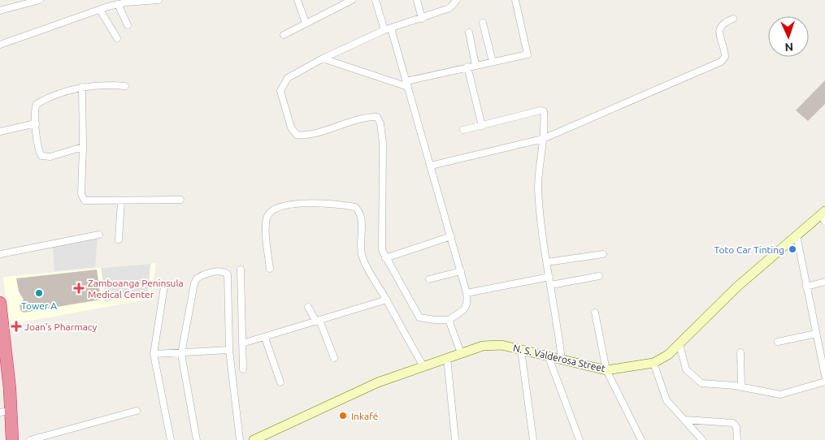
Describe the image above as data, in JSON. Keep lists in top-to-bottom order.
{
  "streets": {
    "main road": ["N. S. Valderosa Street"]
  },
  "places": {
    "other": ["Toto Car Tinting", "Tower A", "Inkafé"],
    "health": ["Zamboanga Peninsula Medical Center", "Joan's Pharmacy"]
  },
  "north": "bottom"
}
